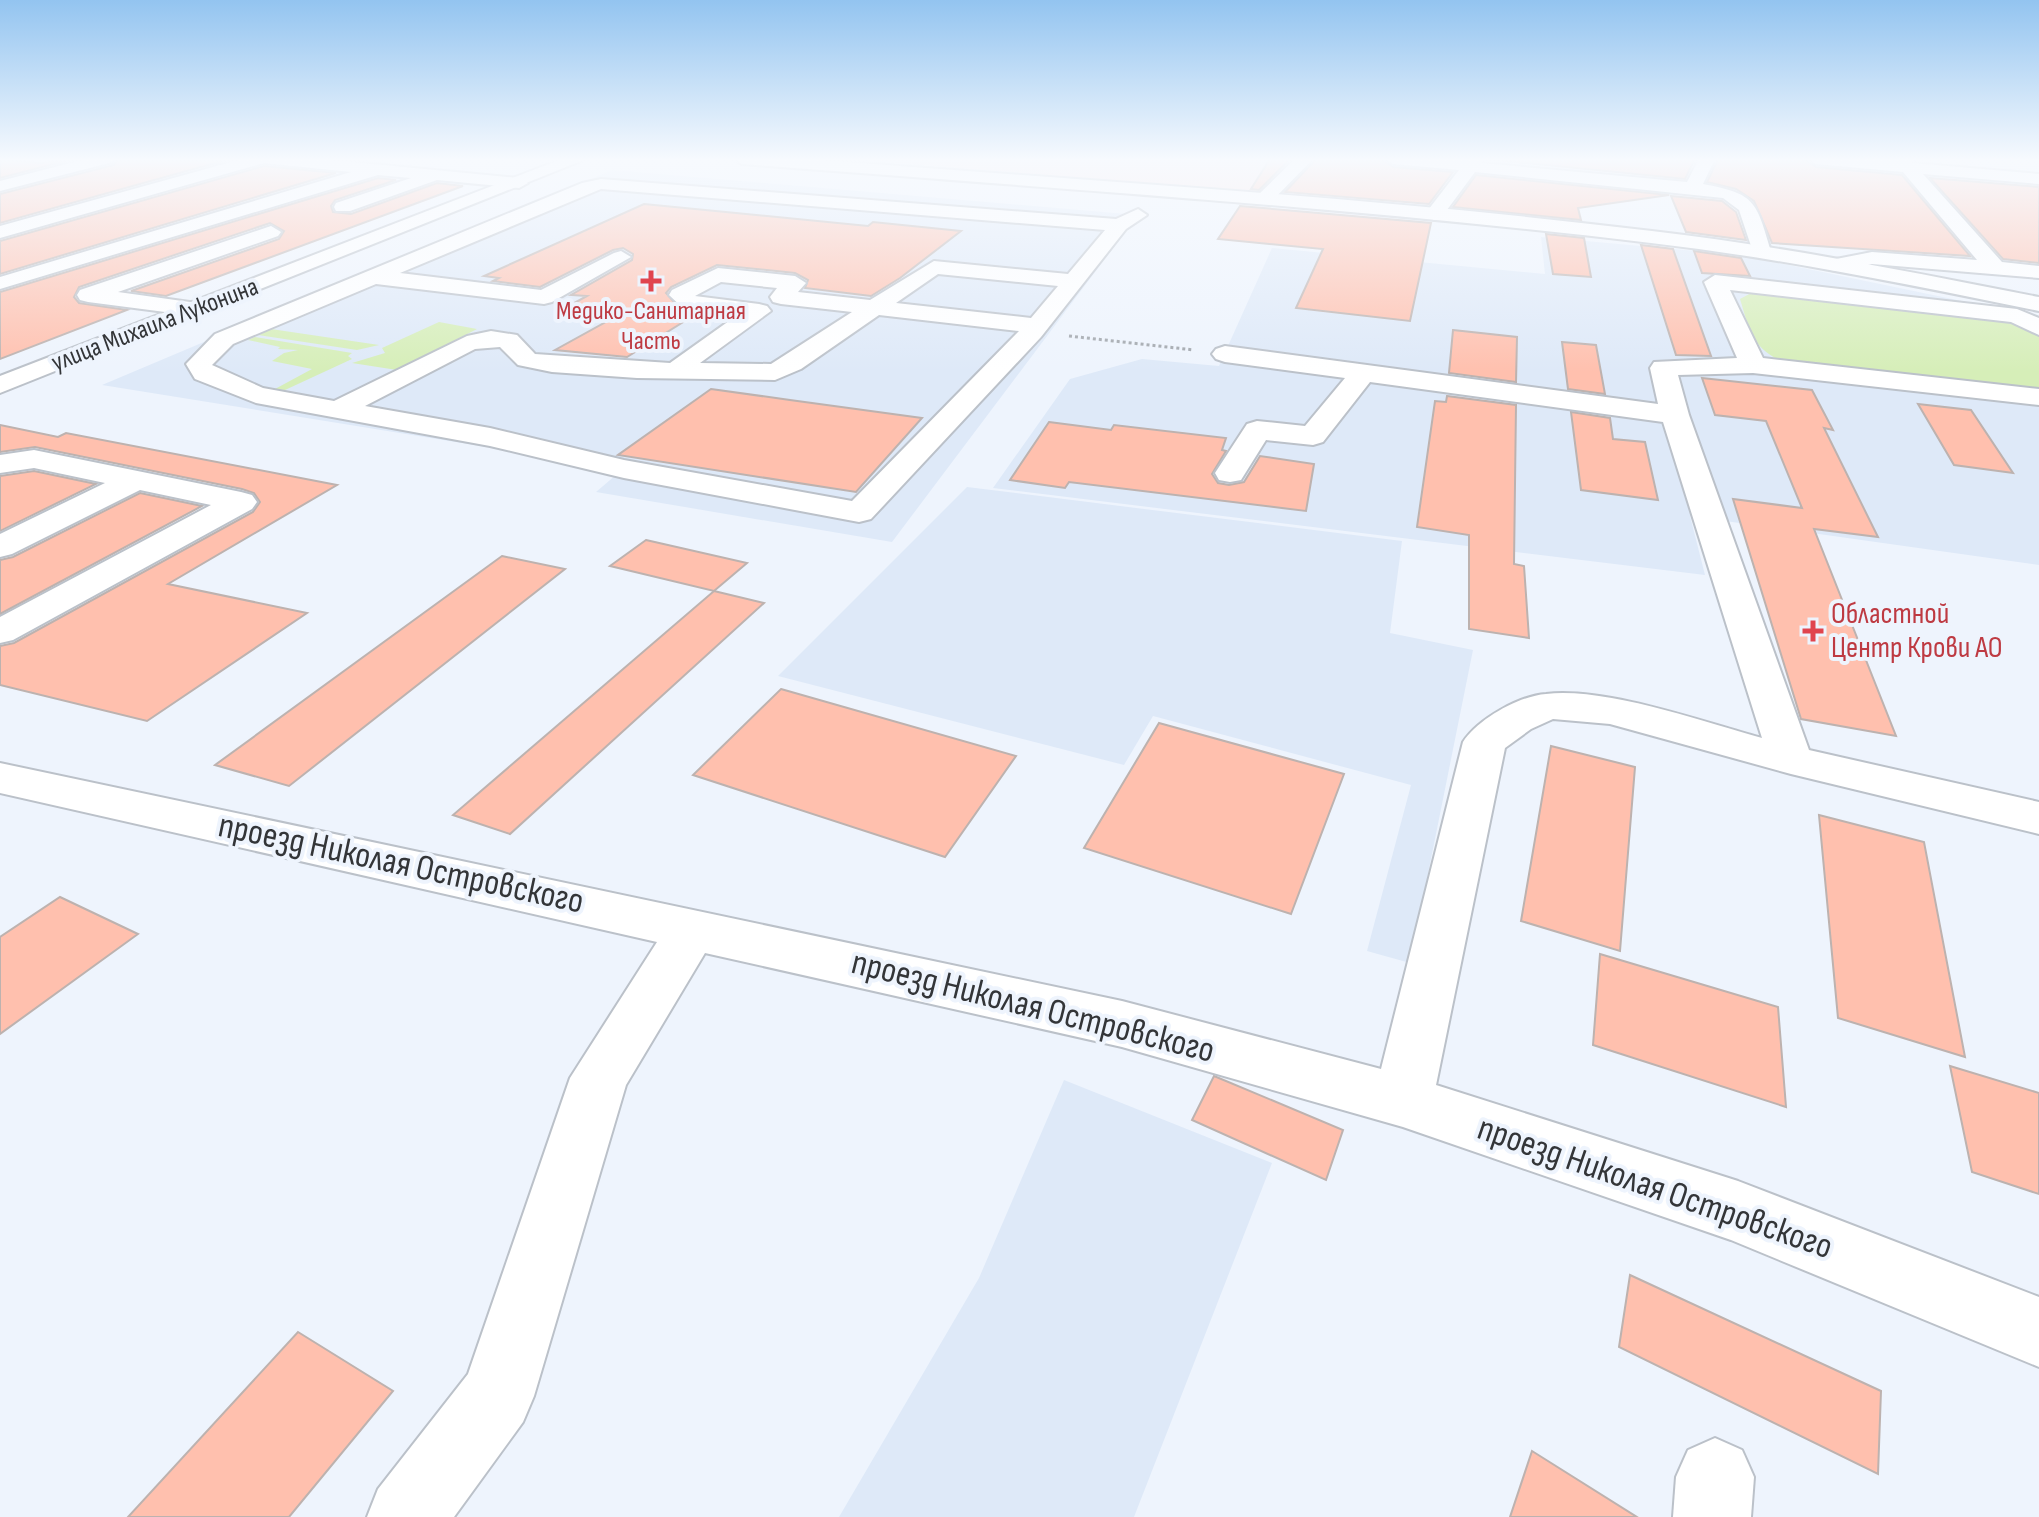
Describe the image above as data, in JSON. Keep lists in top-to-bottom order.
{
  "streets": {
    "street": ["улица Михаила Луконина", "проезд Николая Островского"]
  },
  "places": {
    "health": ["Медико-Санитарная Часть", "Областной Центр Крови АО"]
  }
}
